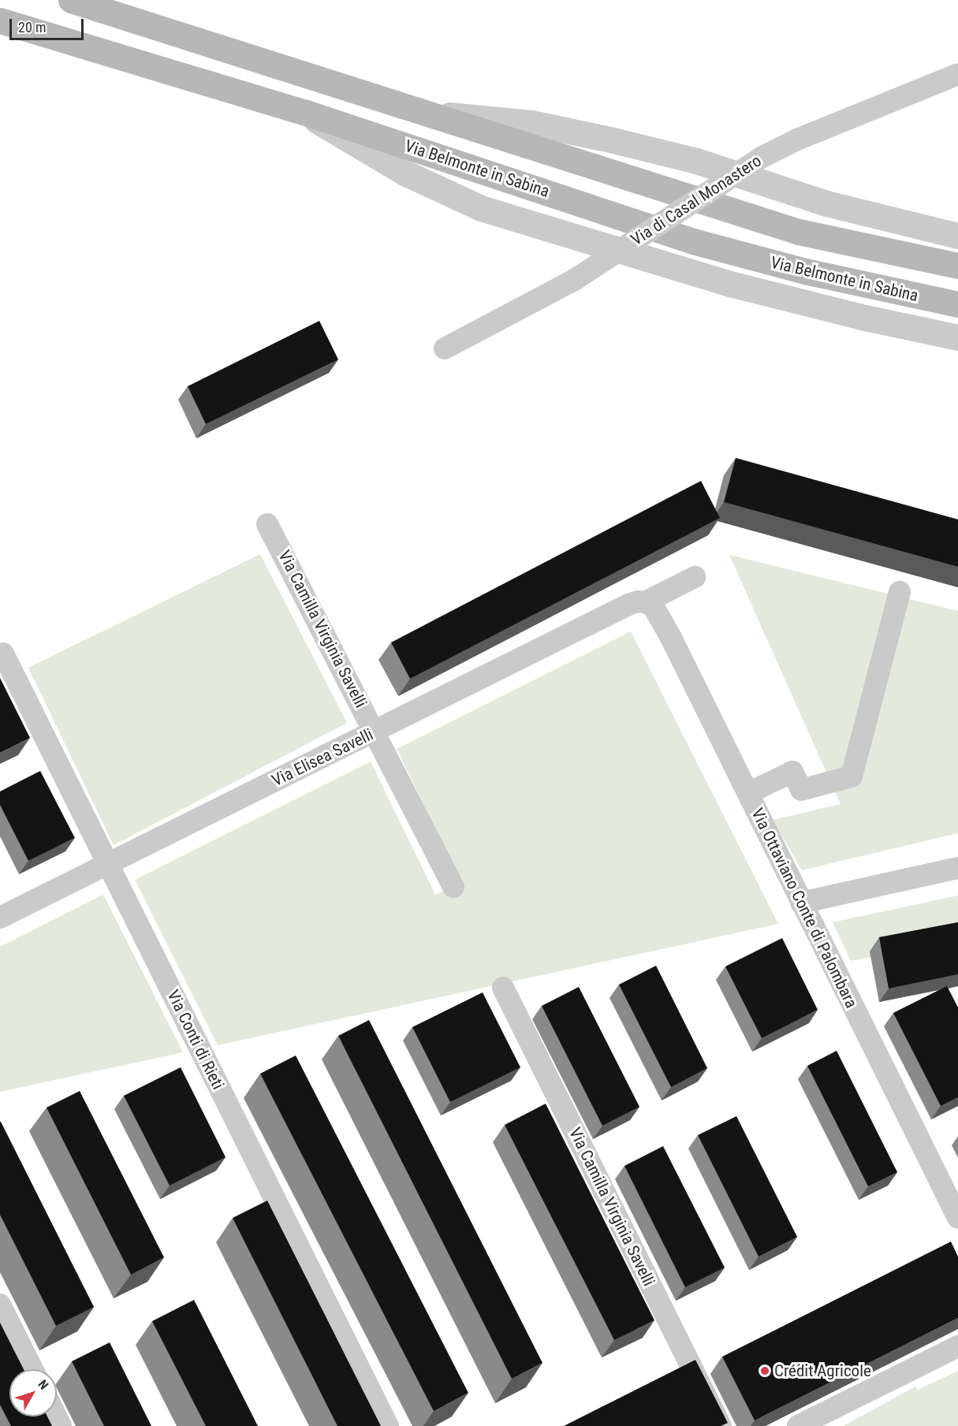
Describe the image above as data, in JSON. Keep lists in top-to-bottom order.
{
  "streets": {
    "main road": ["Via Belmonte in Sabina"],
    "street": [
      "Via di Casal Monastero",
      "Via Camilla Virginia Savelli",
      "Via Elisea Savelli",
      "Via Ottaviano Conte di Palombara",
      "Via Conti di Rieti"
    ]
  },
  "crossings": [
    ["Via Camilla Virginia Savelli", "Via Elisea Savelli"],
    ["Via Elisea Savelli", "Via Ottaviano Conte di Palombara"],
    ["Via Elisea Savelli", "Via Conti di Rieti"]
  ],
  "places": ["Crédit Agricole"],
  "scale_bar": "20 m",
  "north": "top right"
}
